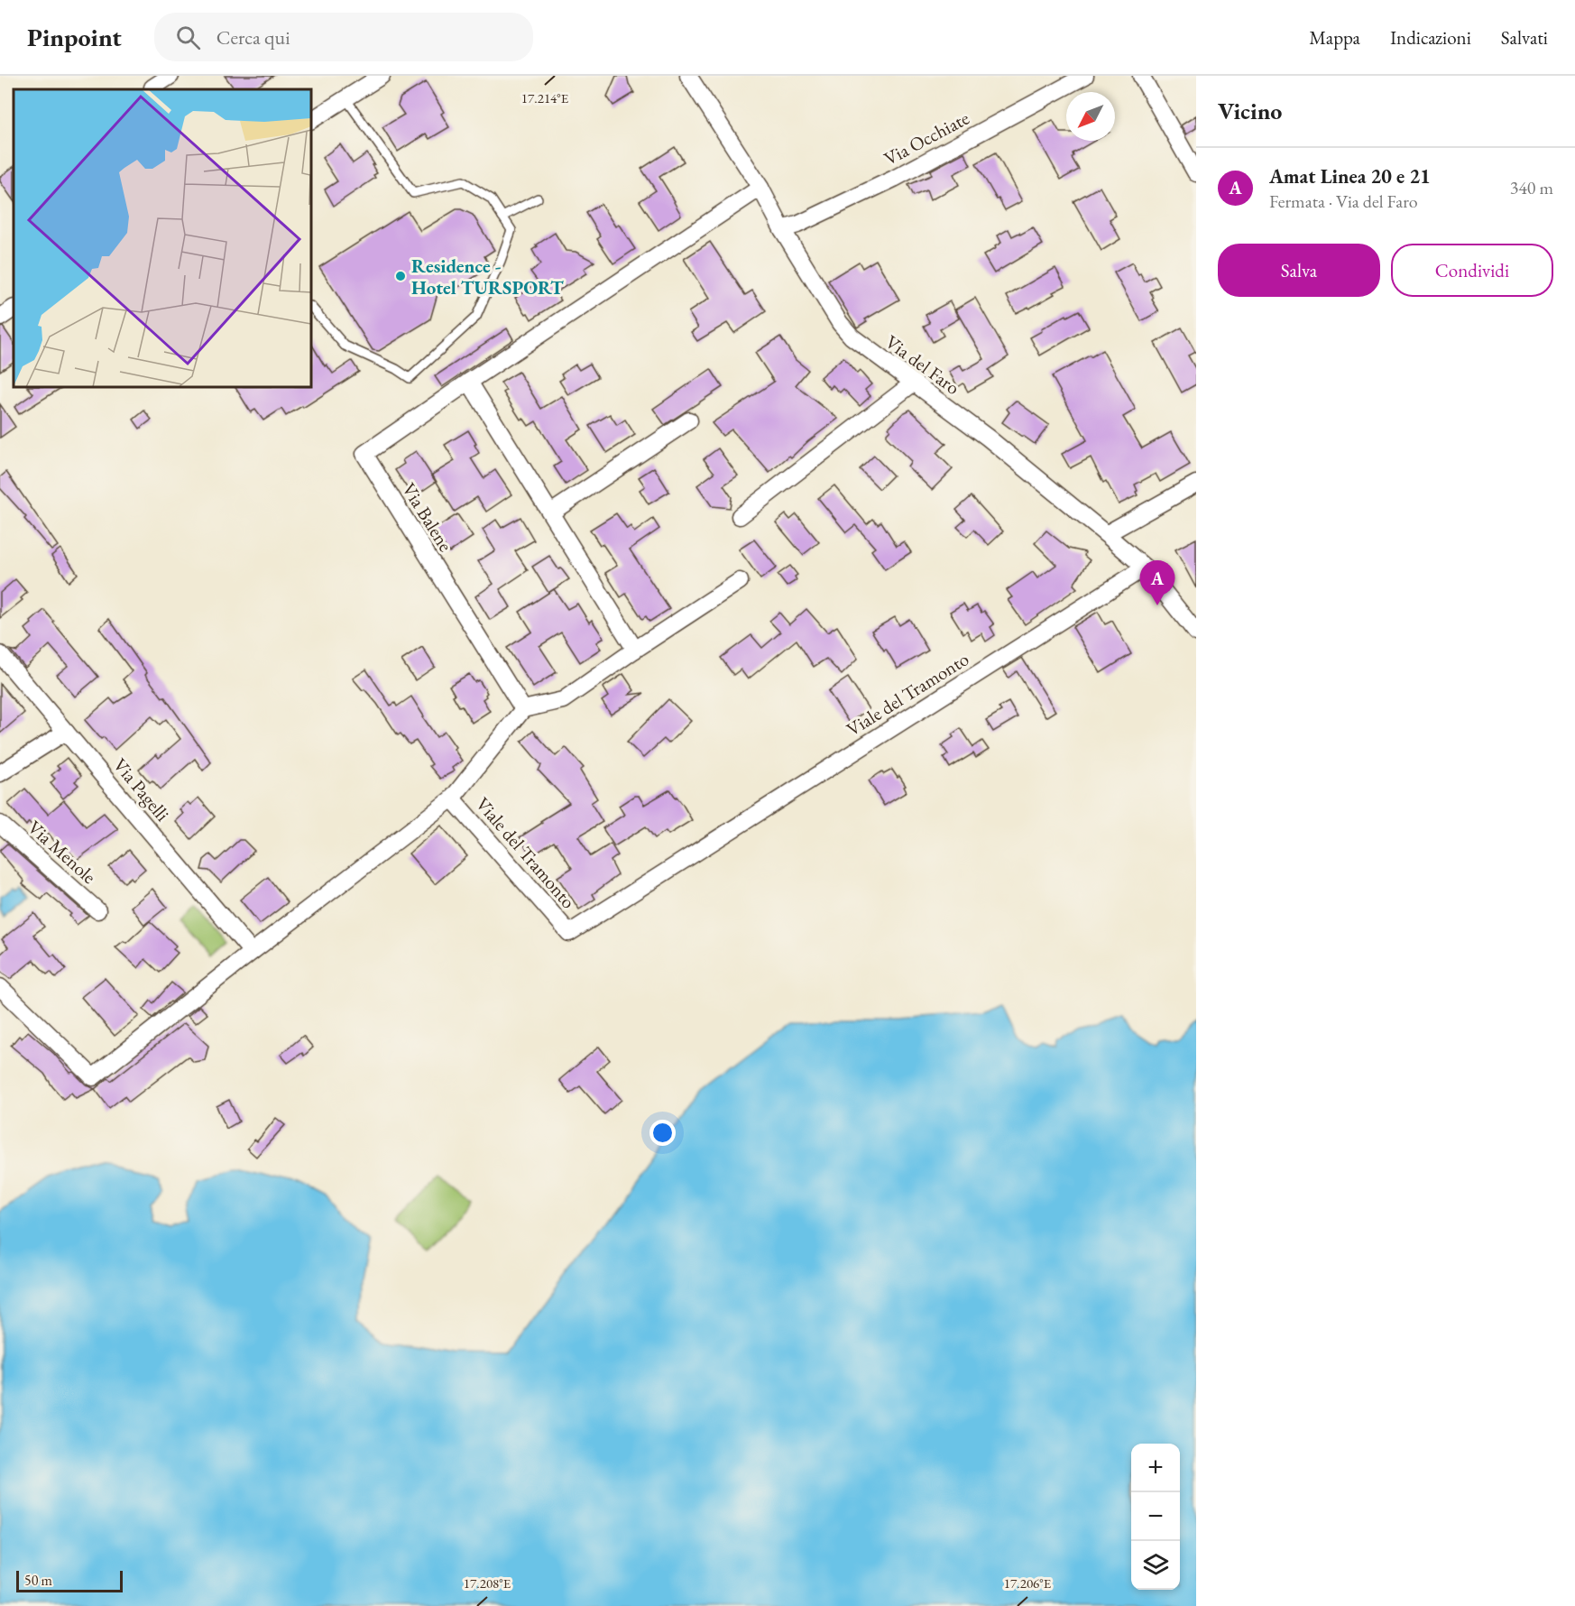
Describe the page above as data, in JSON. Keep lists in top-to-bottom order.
{
  "streets": {
    "street": [
      "Via Occhiate",
      "Via del Faro",
      "Via Balene",
      "Viale del Tramonto",
      "Via Pagelli",
      "Via Menole"
    ]
  },
  "crossings": [
    ["Via Occhiate", "Via del Faro"],
    ["Via del Faro", "Via Balene"],
    ["Via del Faro", "Viale del Tramonto"],
    ["Viale del Tramonto", "Via Pagelli"]
  ],
  "places": ["Residence - Hotel TURSPORT"],
  "scale_bar": "50 m",
  "north": "bottom left",
  "page": {
    "header": "Pinpoint",
    "search": "Cerca qui",
    "nav": ["Mappa", "Indicazioni", "Salvati"],
    "heading": "Vicino",
    "list": [
      {
        "mark": "A",
        "name": "Amat Linea 20 e 21",
        "note": "Fermata · Via del Faro",
        "value": "340 m"
      }
    ],
    "buttons": ["Salva", "Condividi"],
    "pins": "A",
    "map_buttons": ["+", "−"],
    "scale": "50 m"
  },
  "coordinates": ["17.214°E", "17.208°E", "17.206°E"]
}
